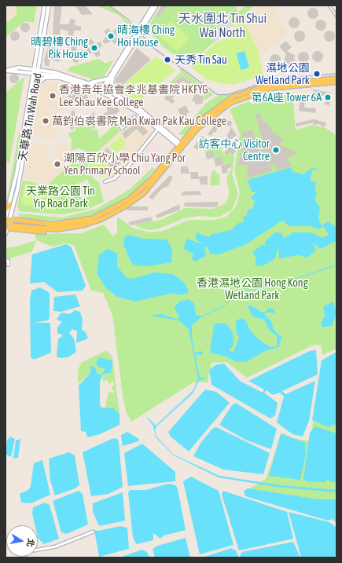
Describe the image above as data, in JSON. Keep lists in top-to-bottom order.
{
  "streets": {
    "main road": ["天華路 Tin Wah Road"]
  },
  "districts": ["天水圍北 Tin Shui Wai North"],
  "parks": ["天業路公園 Tin Yip Road Park", "香港濕地公園 Hong Kong Wetland Park"],
  "places": [
    "晴海樓 Ching Hoi House",
    "晴碧樓 Ching Pik House",
    "天秀 Tin Sau",
    "濕地公園 Wetland Park",
    "香港青年拹會李兆基書院 HKFYG Lee Shau Kee College",
    "第6A座 Tower 6A",
    "萬鈞伯裘書院 Man Kwan Pak Kau College",
    "訪客中心 Visitor Centre",
    "潮陽百欣小學 Chiu Yang Por Yen Primary School"
  ],
  "north": "right"
}
